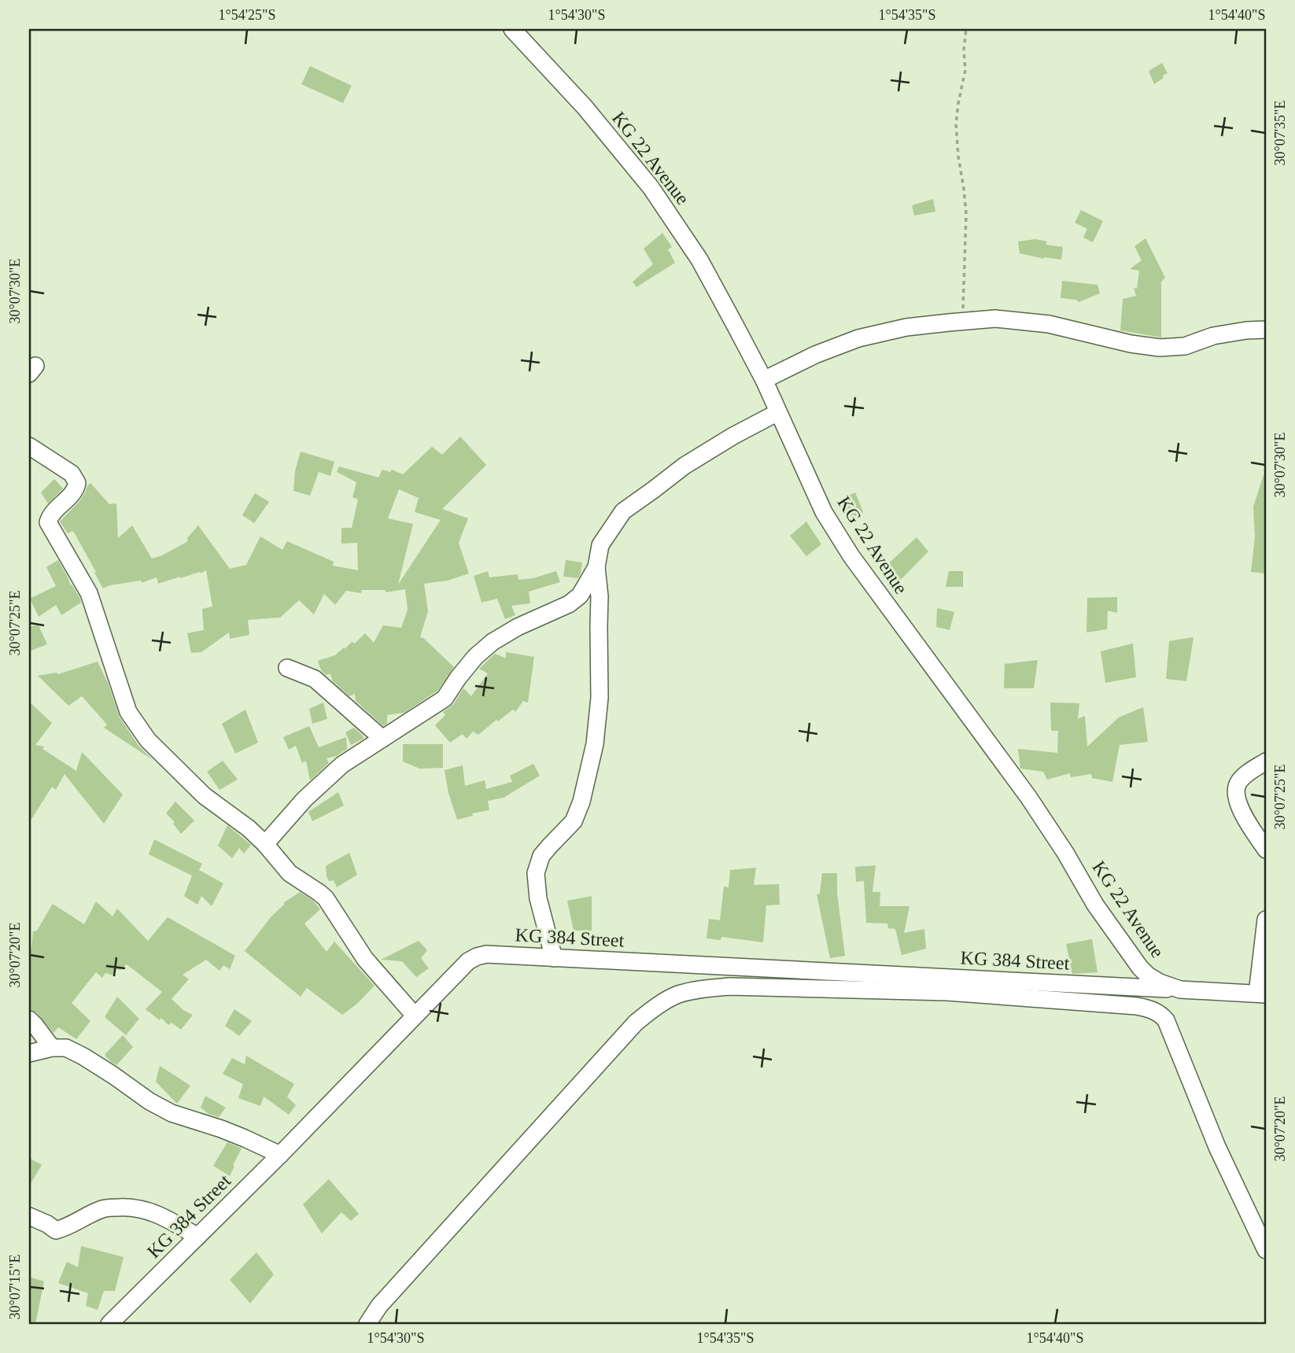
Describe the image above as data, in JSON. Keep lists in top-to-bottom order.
{
  "streets": {
    "street": ["KG 22 Avenue", "KG 384 Street"]
  },
  "crossings": [
    ["KG 22 Avenue", "KG 384 Street"]
  ],
  "coordinates": [
    "1°54'25\"S",
    "1°54'30\"S",
    "1°54'35\"S",
    "1°54'40\"S",
    "30°07'35\"E",
    "30°07'30\"E",
    "30°07'25\"E",
    "30°07'20\"E",
    "30°07'15\"E"
  ]
}
